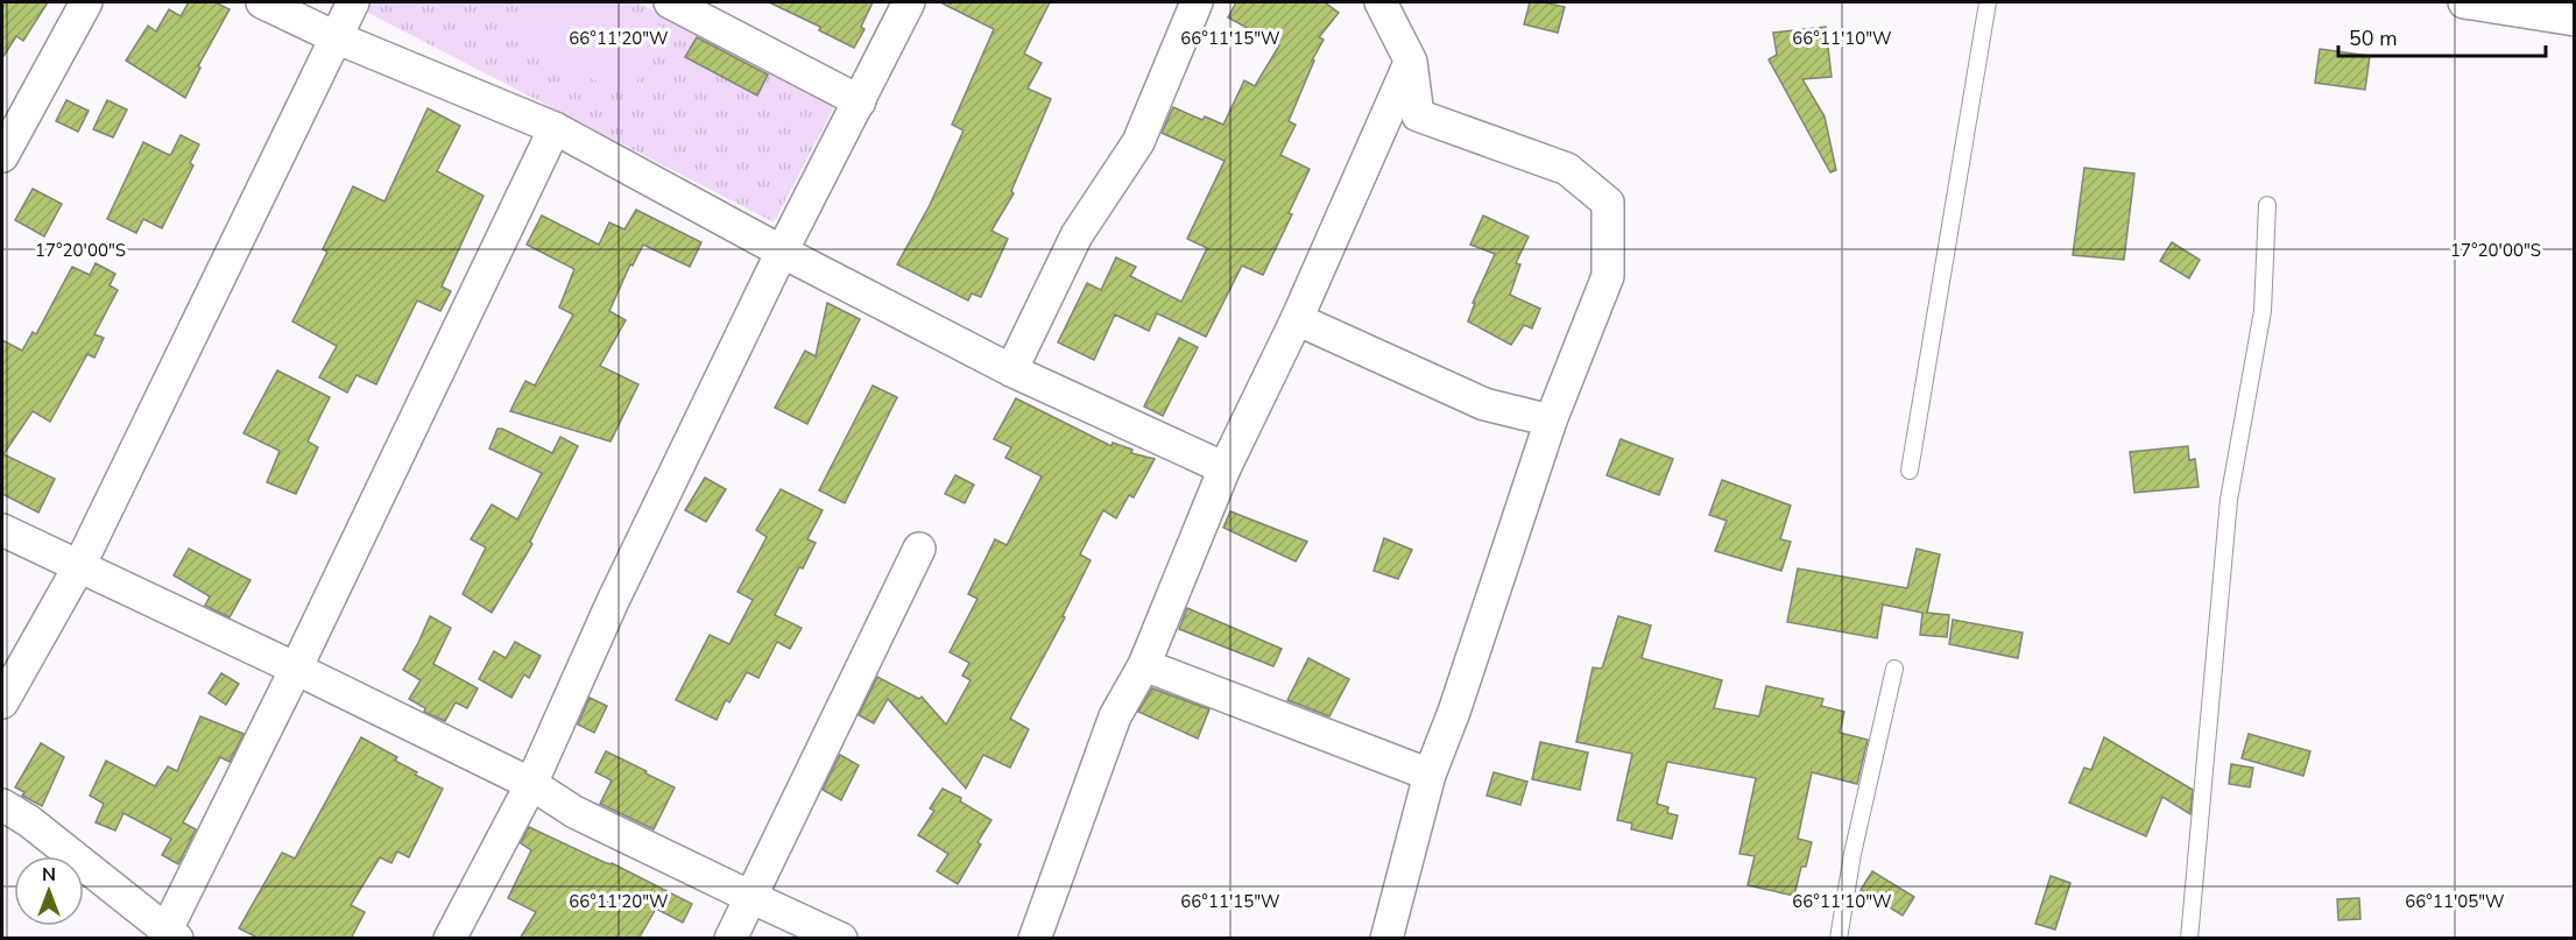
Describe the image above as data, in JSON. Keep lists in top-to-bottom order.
{
  "scale_bar": "50 m",
  "north": "top",
  "coordinates": [
    "66°11'20\"W",
    "66°11'15\"W",
    "66°11'10\"W",
    "17°20'00\"S",
    "66°11'05\"W"
  ]
}
